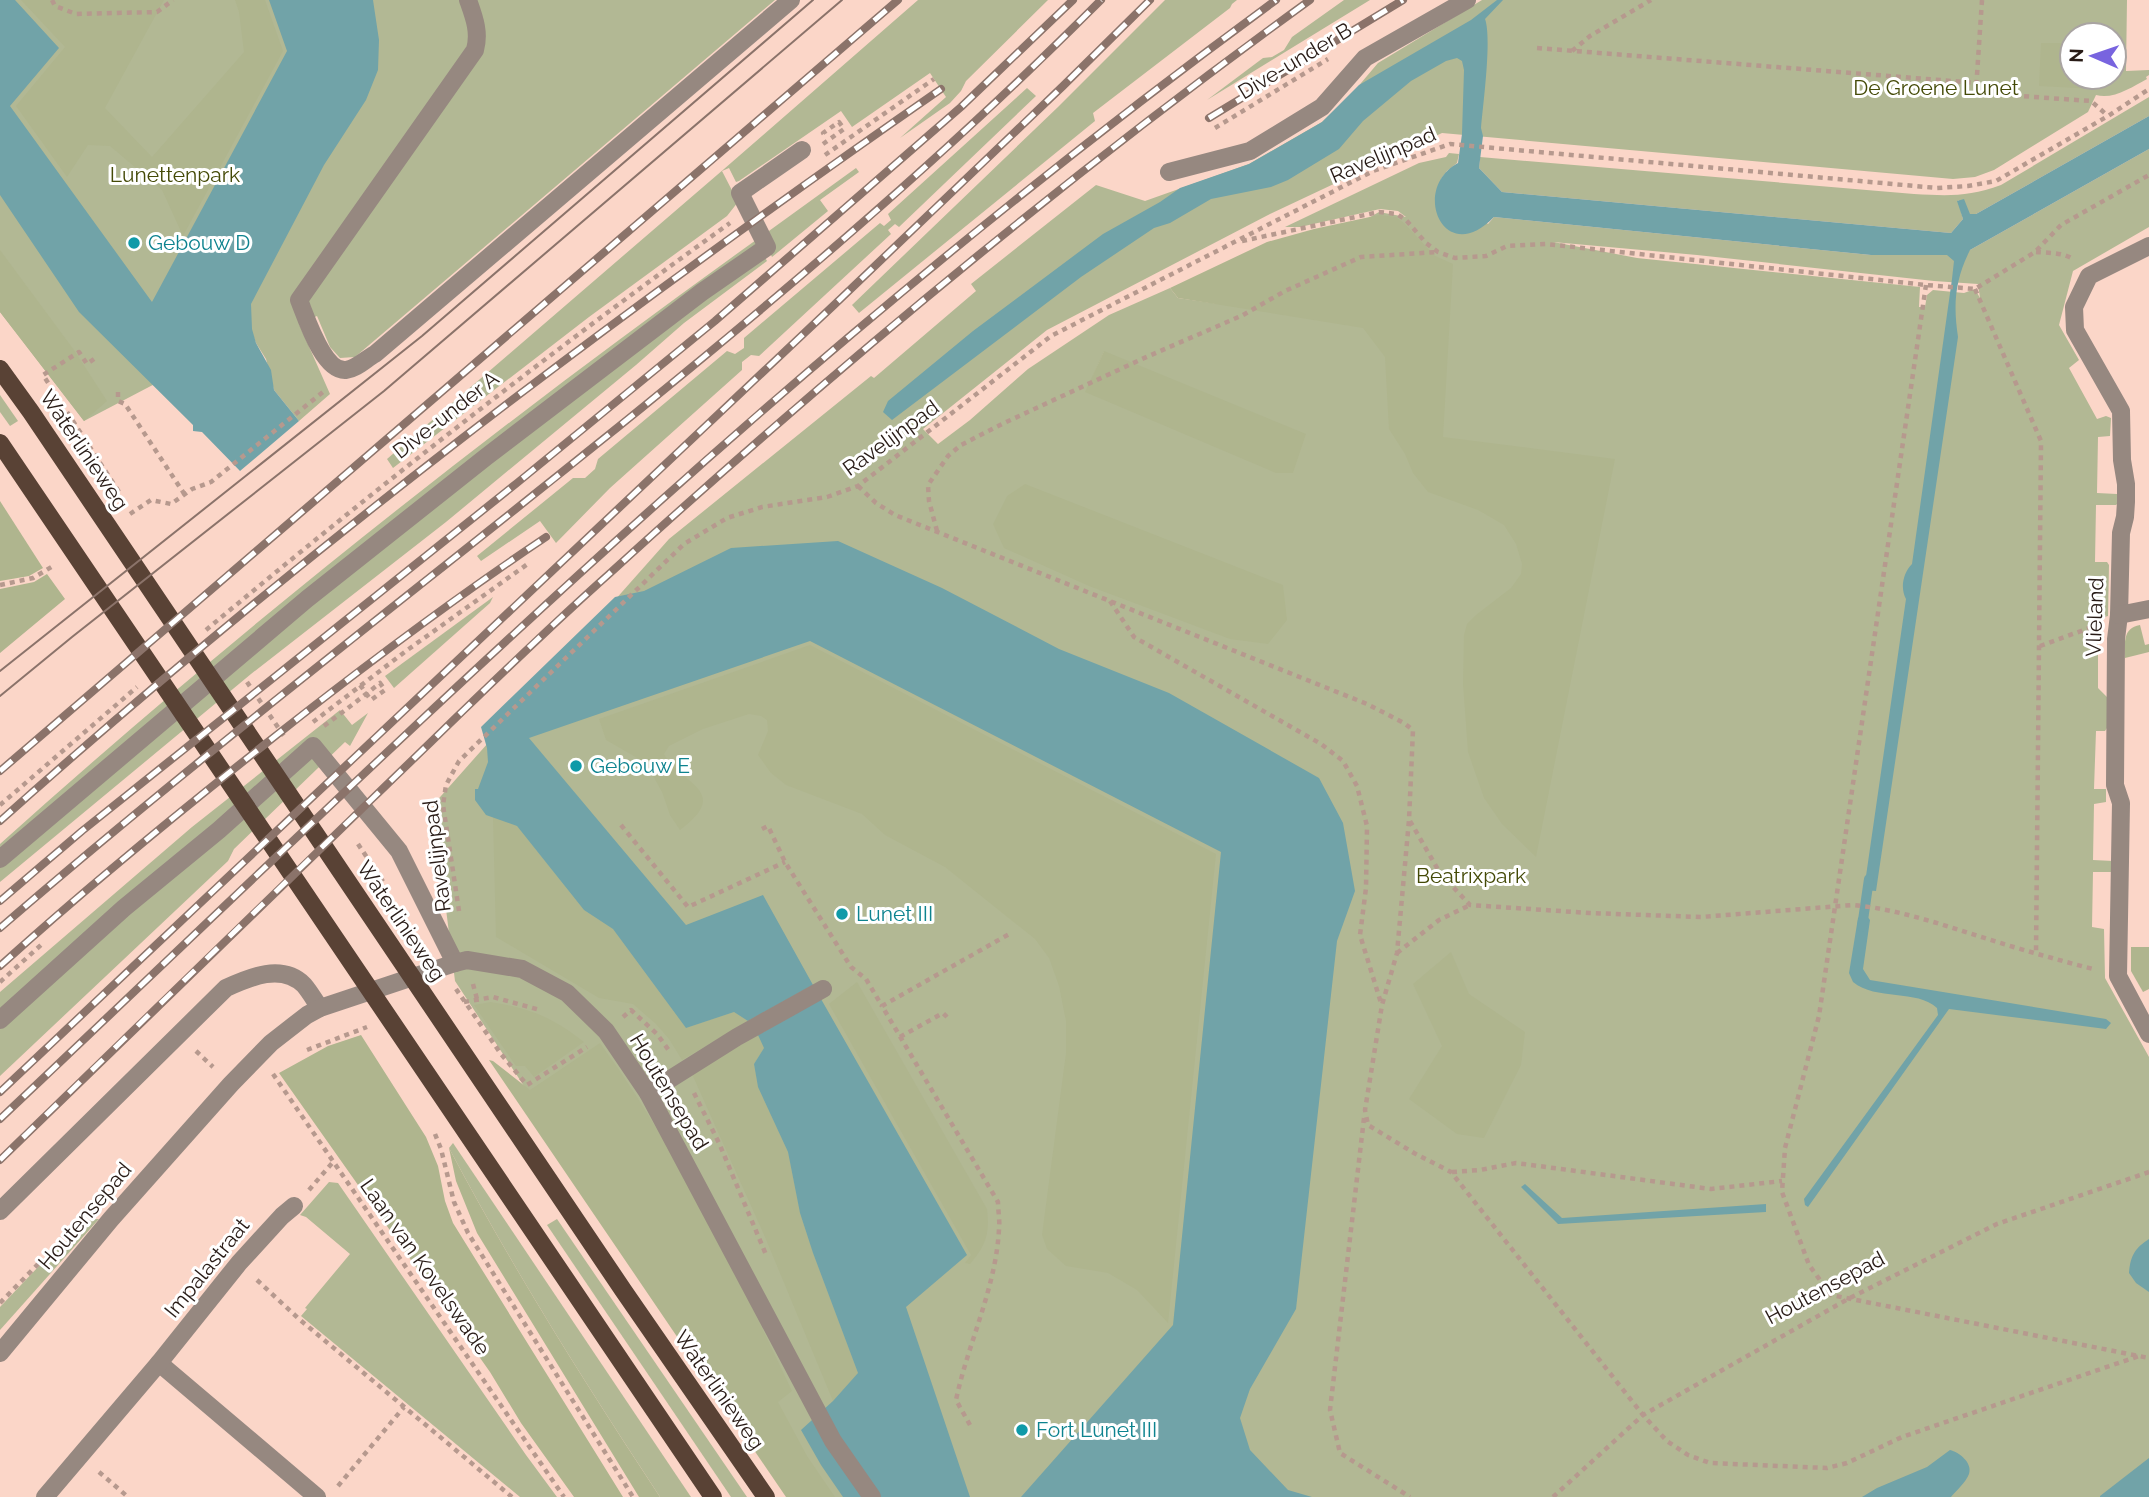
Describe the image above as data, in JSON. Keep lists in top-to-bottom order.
{
  "streets": {
    "main road": ["Waterlinieweg"],
    "street": ["Vlieland", "Houtensepad", "Impalastraat"],
    "path": [
      "Dive-under B",
      "Ravelijnpad",
      "Dive-under A",
      "Laan van Kovelswade"
    ]
  },
  "crossings": [
    ["Houtensepad", "Laan van Kovelswade"]
  ],
  "parks": ["De Groene Lunet", "Lunettenpark", "Beatrixpark"],
  "places": [
    "Gebouw D",
    "Gebouw E",
    "Lunet III",
    "Fort Lunet III"
  ],
  "north": "left"
}
